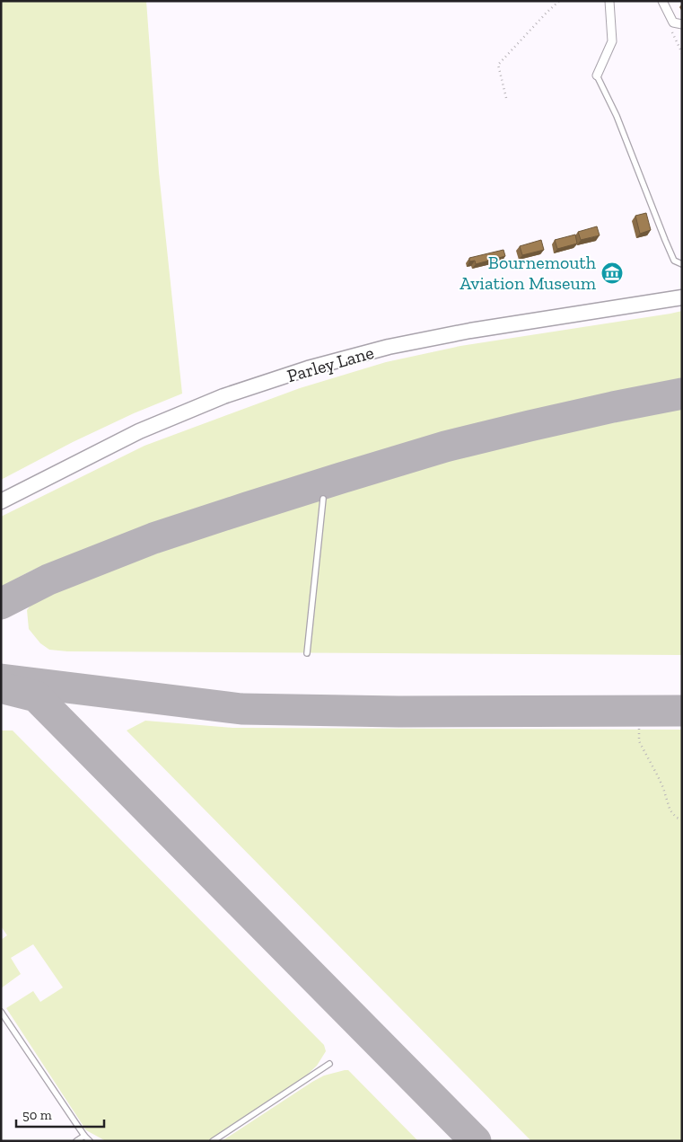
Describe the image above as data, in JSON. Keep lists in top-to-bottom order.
{
  "streets": {
    "main road": ["Parley Lane"]
  },
  "places": {
    "museum": ["Bournemouth Aviation Museum"]
  },
  "scale_bar": "50 m"
}
